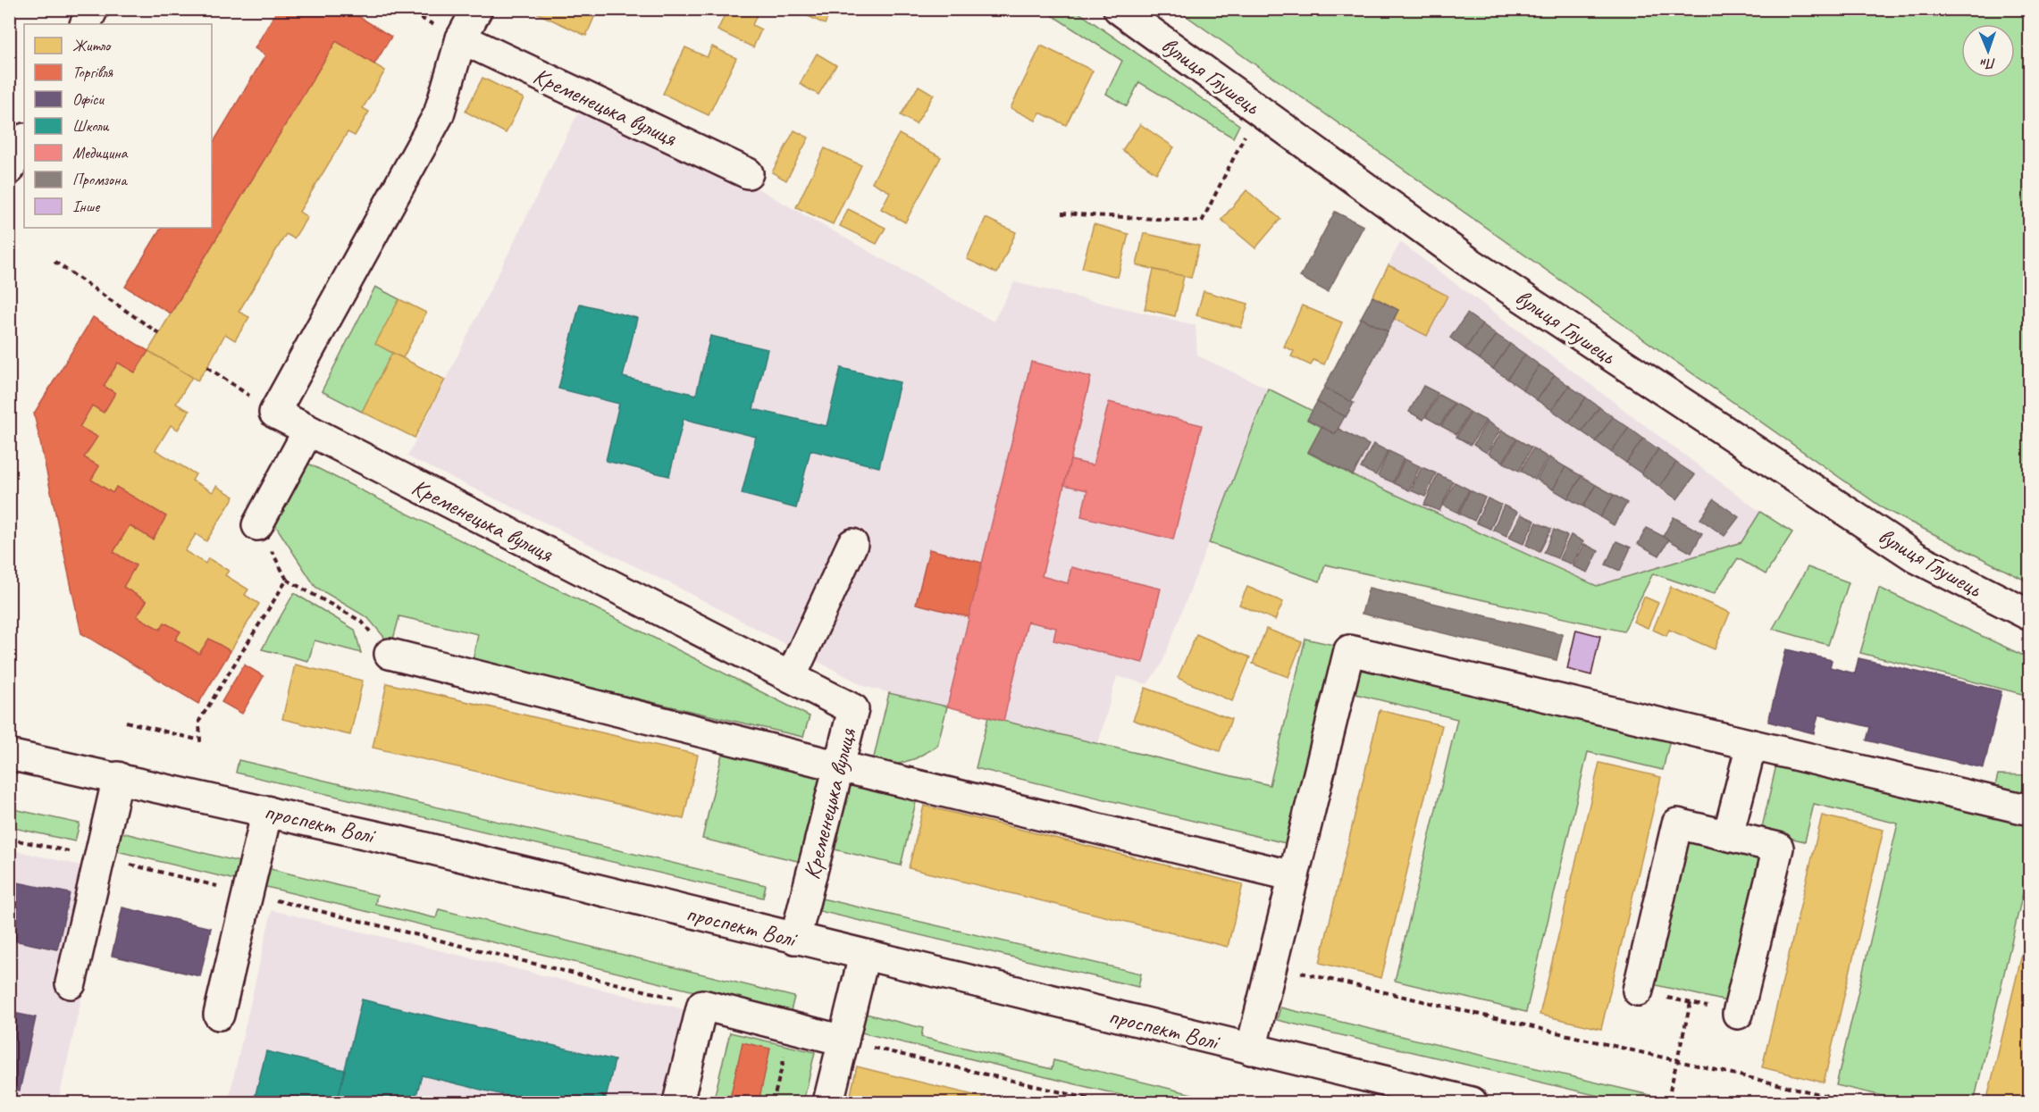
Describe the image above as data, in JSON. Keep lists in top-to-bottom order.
{
  "streets": {
    "street": ["вулиця Глушець", "Кременецька вулиця", "проспект Волі"]
  },
  "crossings": [
    ["Кременецька вулиця", "проспект Волі"]
  ],
  "legend": [
    "Житло",
    "Торгівля",
    "Офіси",
    "Школи",
    "Медицина",
    "Промзона",
    "Інше"
  ],
  "north": "bottom"
}
